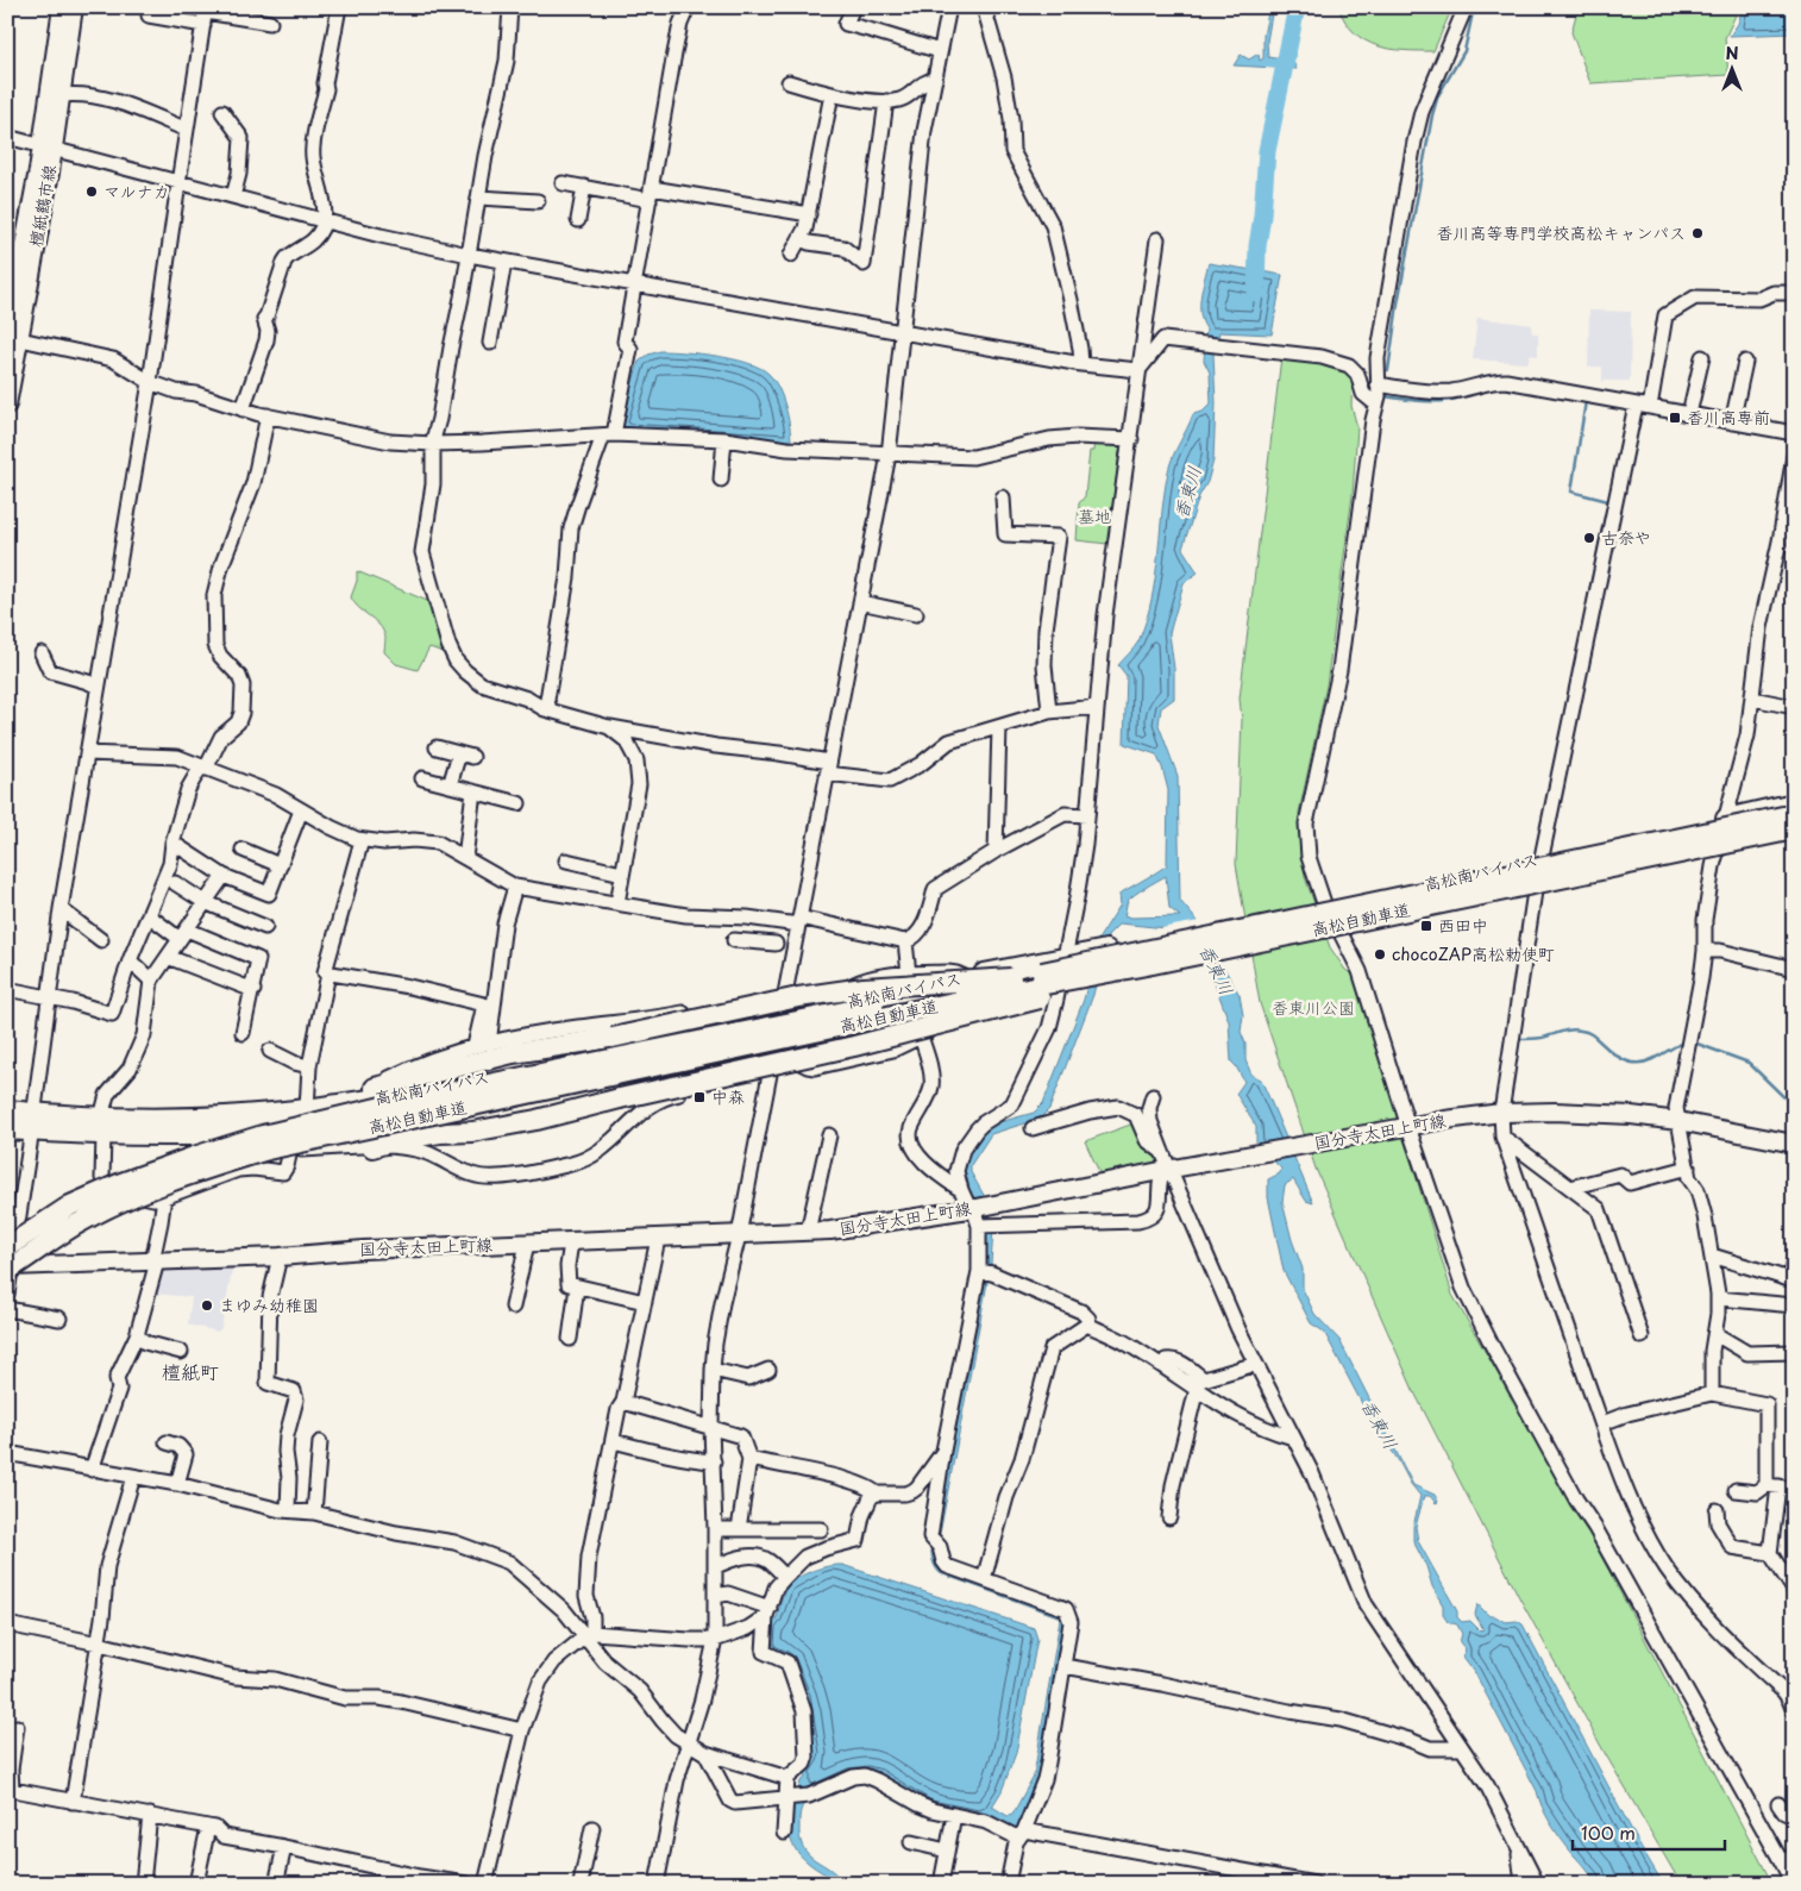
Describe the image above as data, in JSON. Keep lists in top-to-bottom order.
{
  "streets": {
    "highway": ["高松南バイパス", "高松自動車道"],
    "main road": ["檀紙鶴市線", "国分寺太田上町線"]
  },
  "crossings": [
    ["高松自動車道", "国分寺太田上町線"]
  ],
  "districts": ["檀紙町"],
  "water": ["香東川"],
  "parks": ["墓地", "香東川公園"],
  "places": {
    "other": [
      "マルナカ",
      "香川高等専門学校高松キャンパス",
      "古奈や",
      "chocoZAP高松勅使町",
      "まゆみ幼稚園"
    ],
    "transit": ["香川高専前", "西田中", "中森"]
  },
  "scale_bar": "100 m",
  "north": "top"
}
